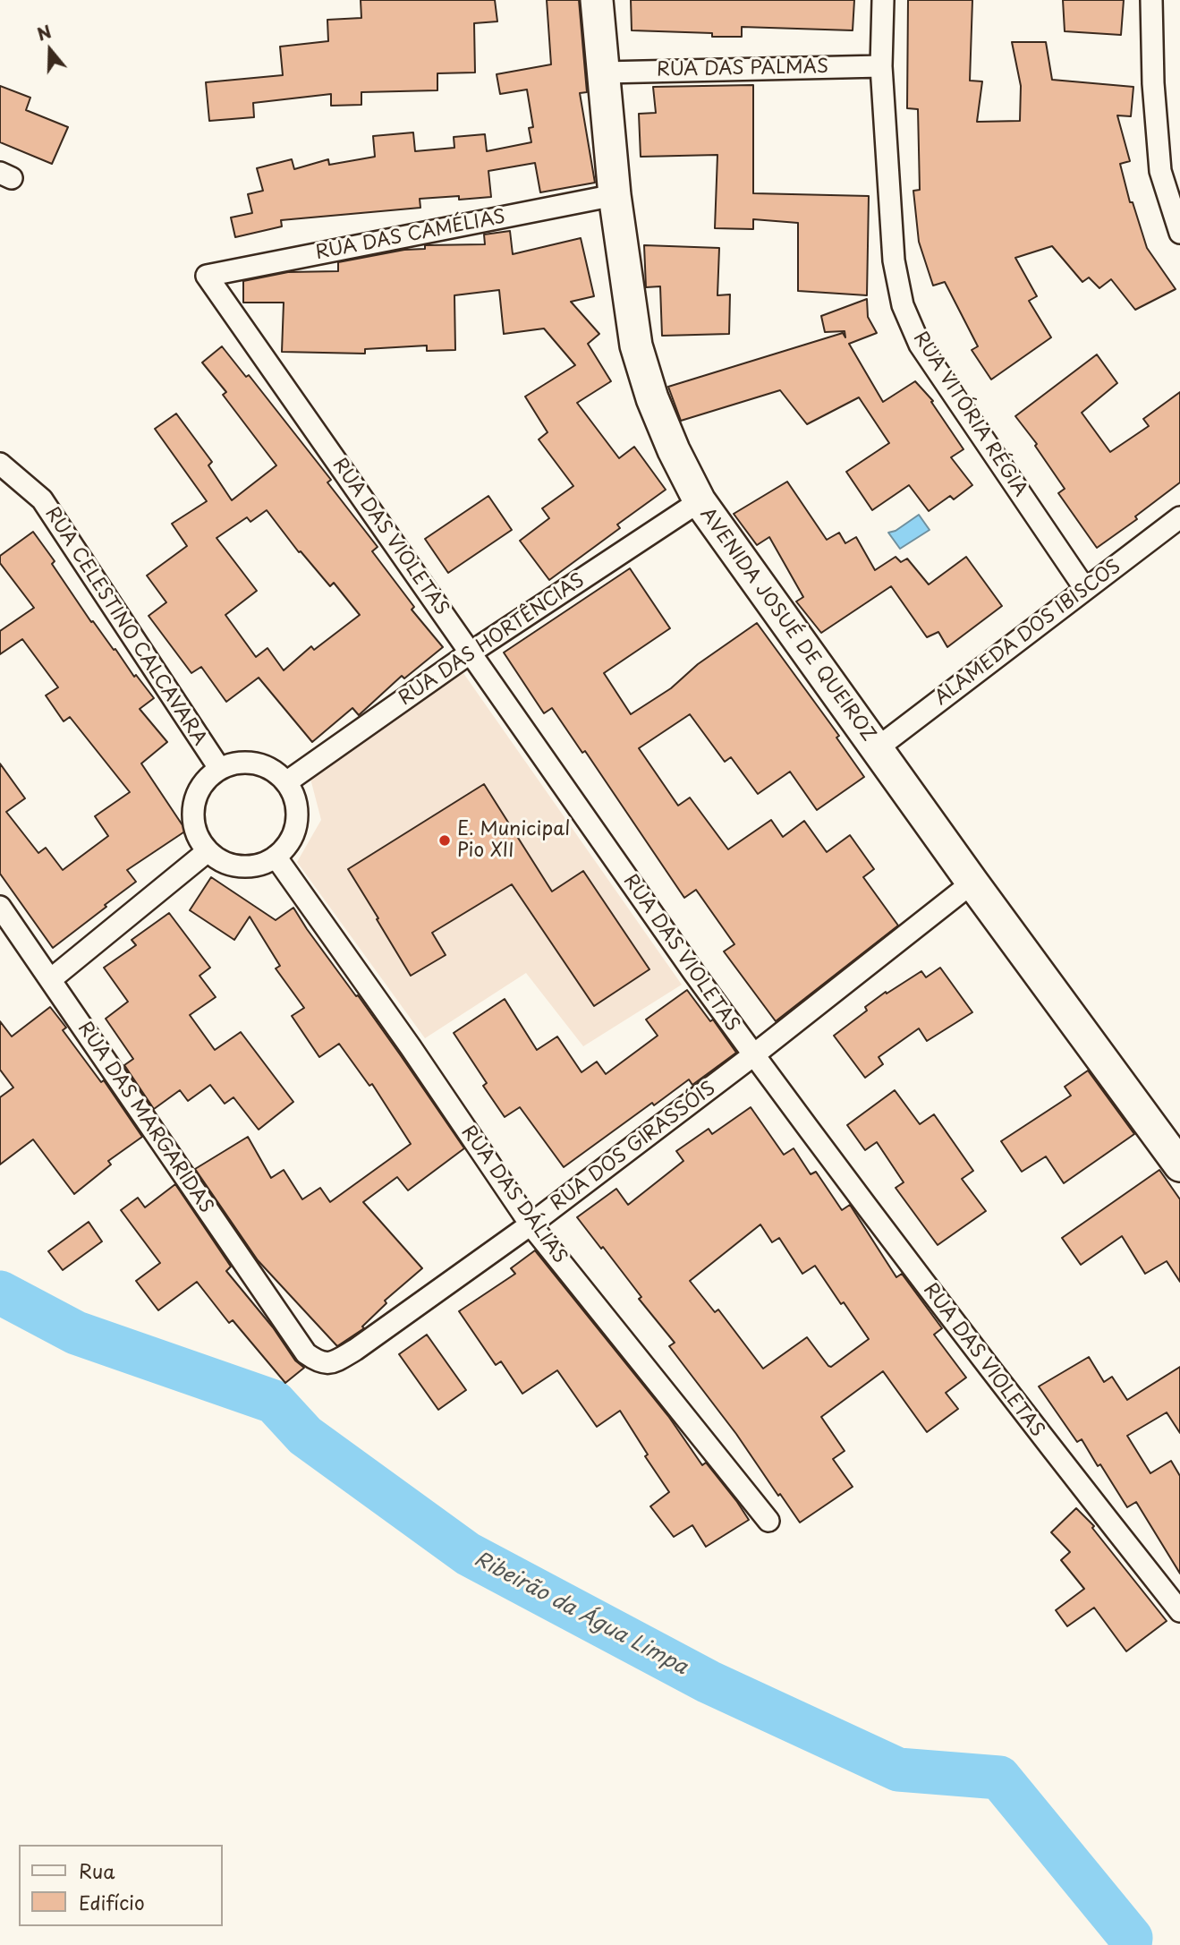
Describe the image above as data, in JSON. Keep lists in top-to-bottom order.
{
  "streets": {
    "main road": ["AVENIDA JOSUÉ DE QUEIROZ"],
    "street": [
      "RUA DAS PALMAS",
      "RUA DAS CAMÉLIAS",
      "RUA VITÓRIA RÉGIA",
      "RUA DAS VIOLETAS",
      "RUA CELESTINO CALCAVARA",
      "ALAMEDA DOS IBISCOS",
      "RUA DAS HORTÊNCIAS",
      "RUA DAS MARGARIDAS",
      "RUA DOS GIRASSÓIS",
      "RUA DAS DÁLIAS"
    ]
  },
  "crossings": [
    ["RUA DAS PALMAS", "RUA VITÓRIA RÉGIA"],
    ["RUA DAS PALMAS", "AVENIDA JOSUÉ DE QUEIROZ"],
    ["RUA DAS CAMÉLIAS", "RUA DAS VIOLETAS"],
    ["RUA DAS CAMÉLIAS", "AVENIDA JOSUÉ DE QUEIROZ"],
    ["RUA VITÓRIA RÉGIA", "ALAMEDA DOS IBISCOS"],
    ["RUA DAS VIOLETAS", "RUA DAS HORTÊNCIAS"],
    ["RUA DAS VIOLETAS", "RUA DOS GIRASSÓIS"],
    ["AVENIDA JOSUÉ DE QUEIROZ", "ALAMEDA DOS IBISCOS"],
    ["AVENIDA JOSUÉ DE QUEIROZ", "RUA DAS HORTÊNCIAS"],
    ["AVENIDA JOSUÉ DE QUEIROZ", "RUA DOS GIRASSÓIS"],
    ["RUA CELESTINO CALCAVARA", "RUA DAS HORTÊNCIAS"],
    ["RUA CELESTINO CALCAVARA", "RUA DAS DÁLIAS"],
    ["RUA DAS HORTÊNCIAS", "RUA DAS DÁLIAS"],
    ["RUA DAS MARGARIDAS", "RUA DOS GIRASSÓIS"],
    ["RUA DOS GIRASSÓIS", "RUA DAS DÁLIAS"]
  ],
  "water": ["Ribeirão da Água Limpa"],
  "places": ["E. Municipal Pio XII"],
  "legend": ["Rua", "Edifício"],
  "north": "top"
}
